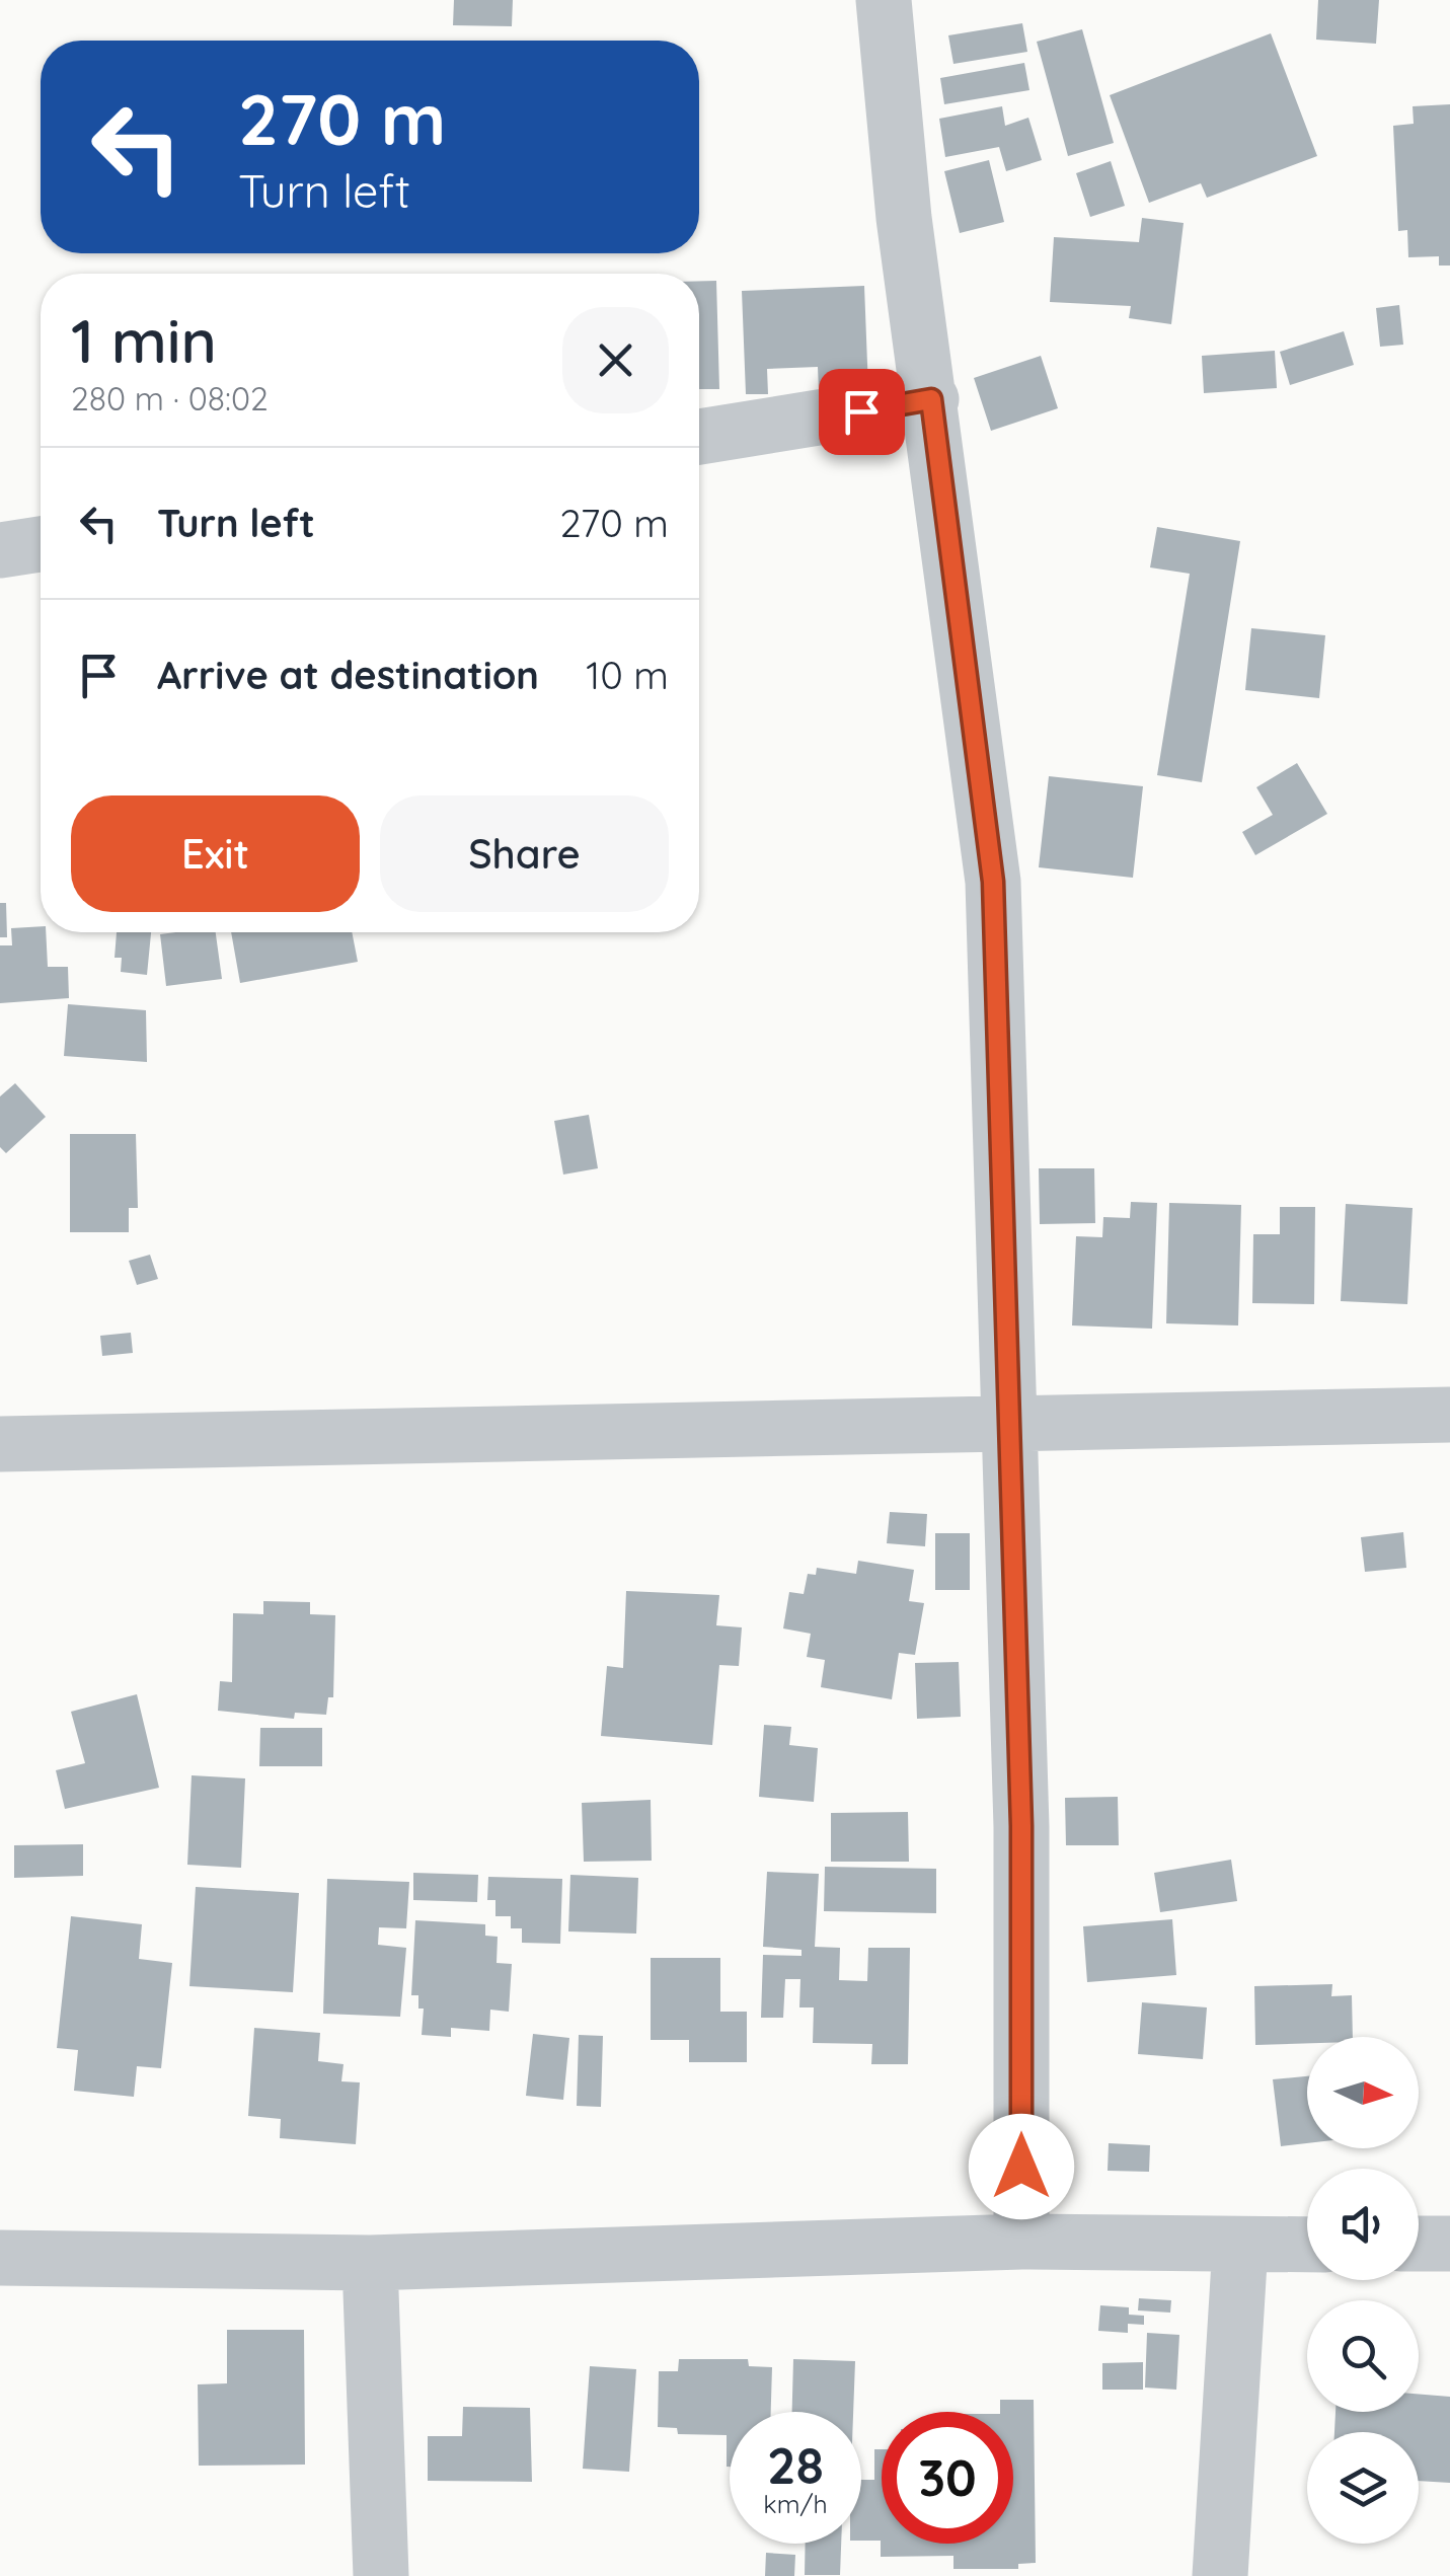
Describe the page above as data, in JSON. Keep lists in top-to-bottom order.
{
  "north": "right",
  "page": {
    "turn": ["270 m", "Turn left"],
    "heading": ["1 min", "280 m · 08:02"],
    "list": [
      {
        "name": "Turn left",
        "value": "270 m"
      },
      {
        "name": "Arrive at destination",
        "value": "10 m"
      }
    ],
    "buttons": ["Exit", "Share"],
    "speed": "28 km/h",
    "limit": "30"
  }
}
